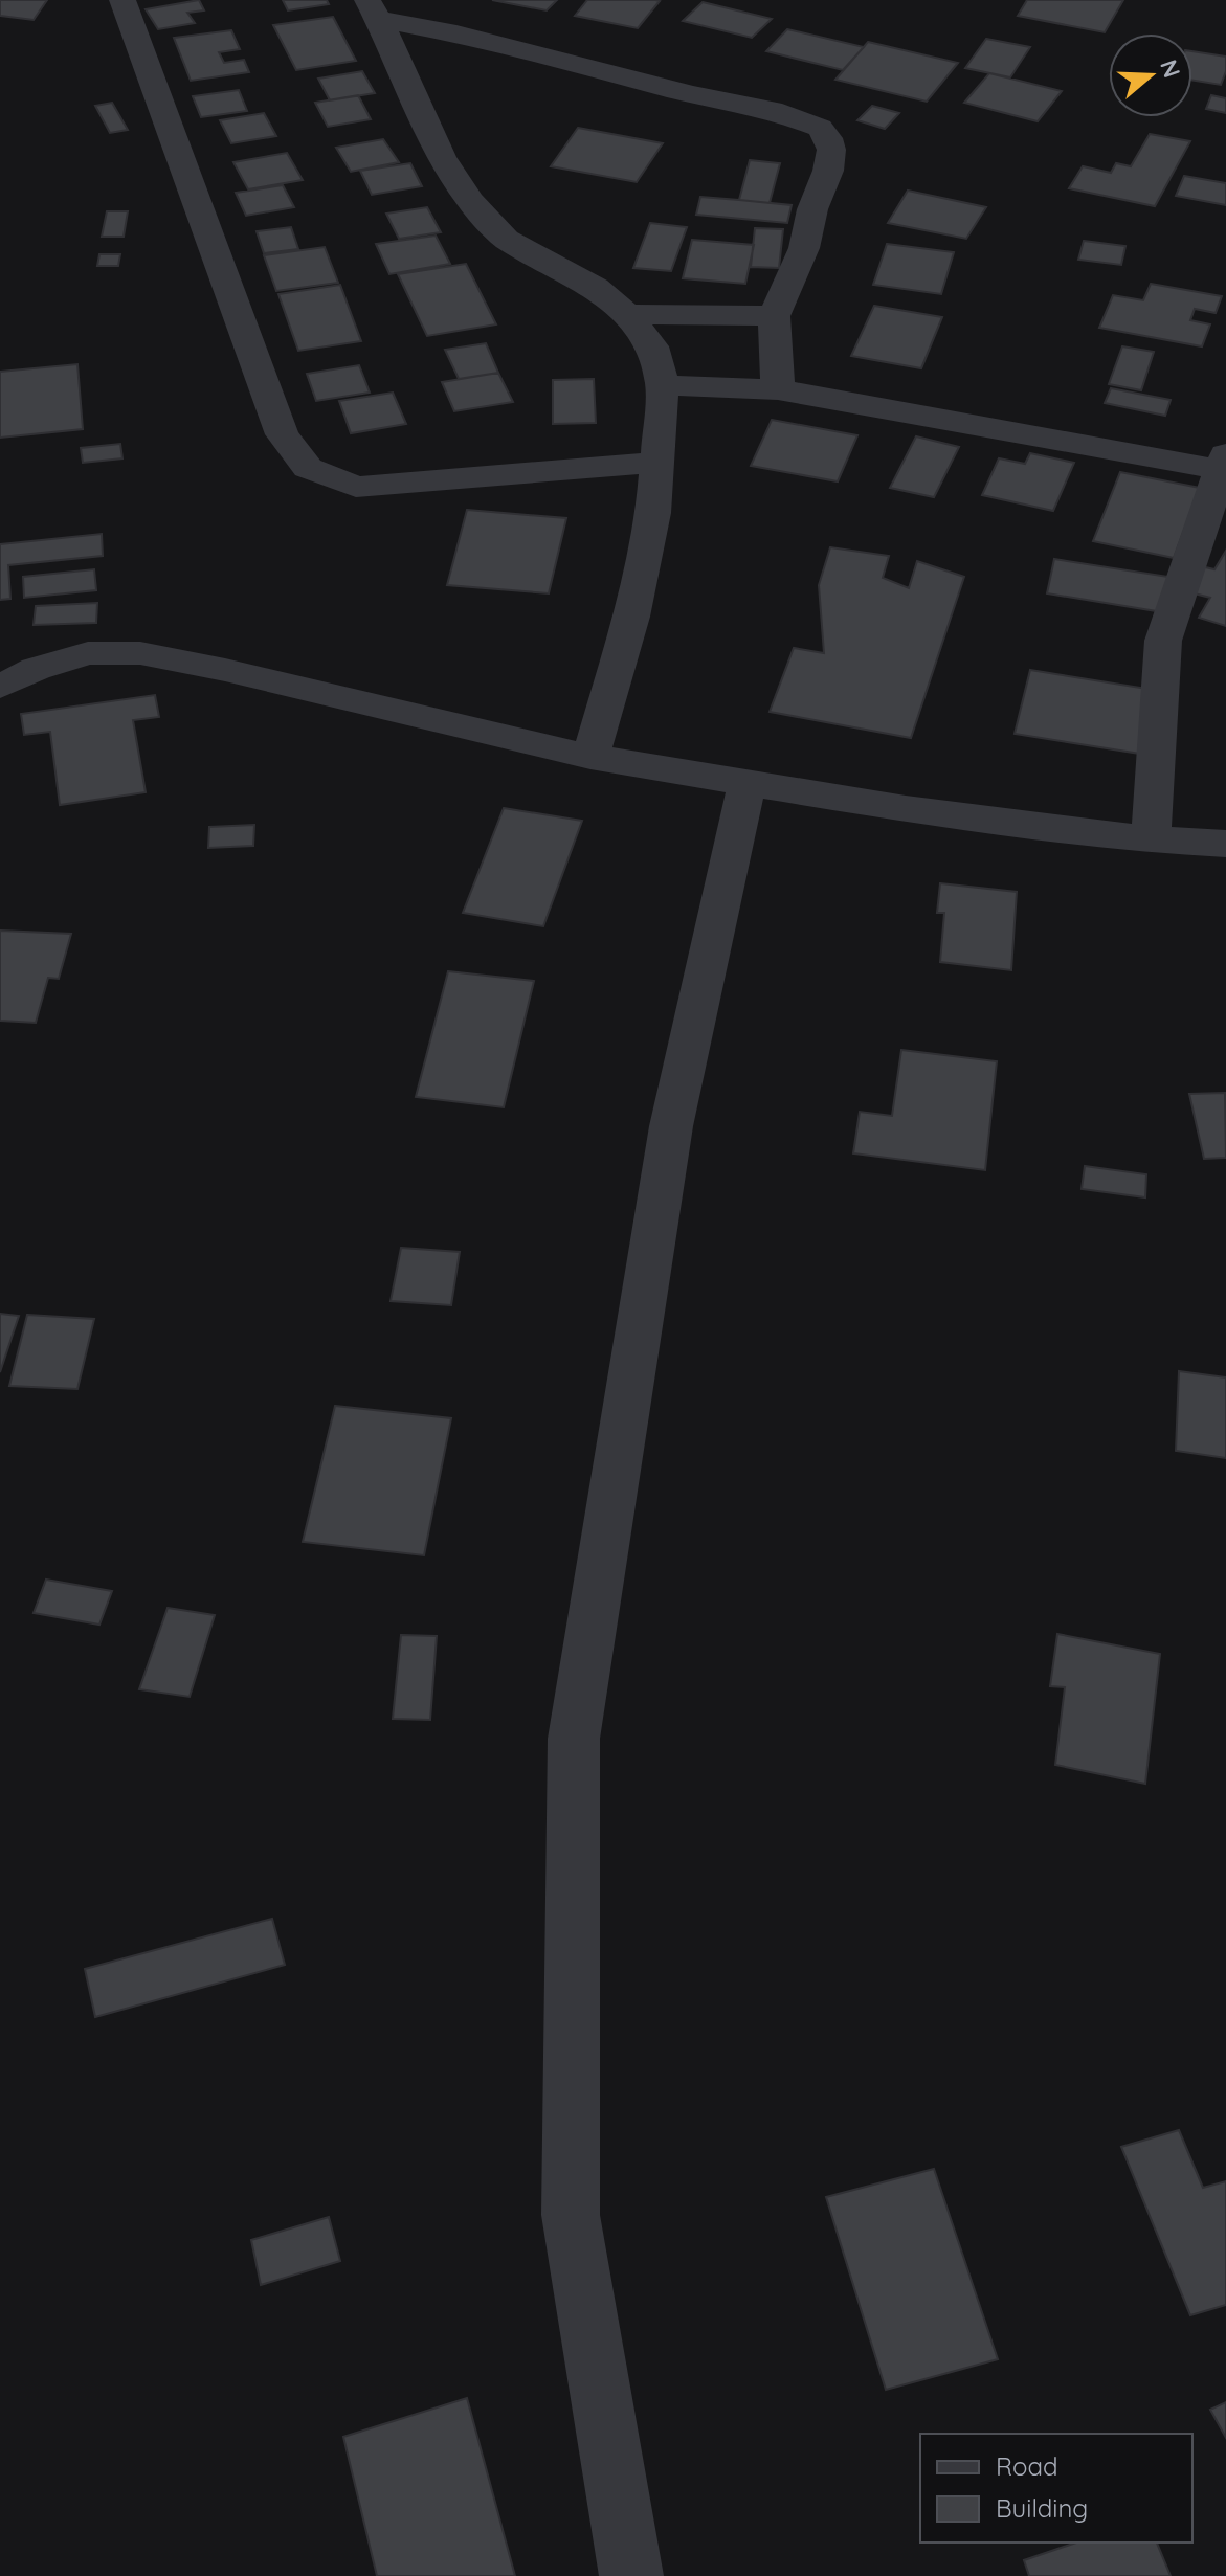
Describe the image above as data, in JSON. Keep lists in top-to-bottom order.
{
  "legend": ["Road", "Building"],
  "north": "right"
}
